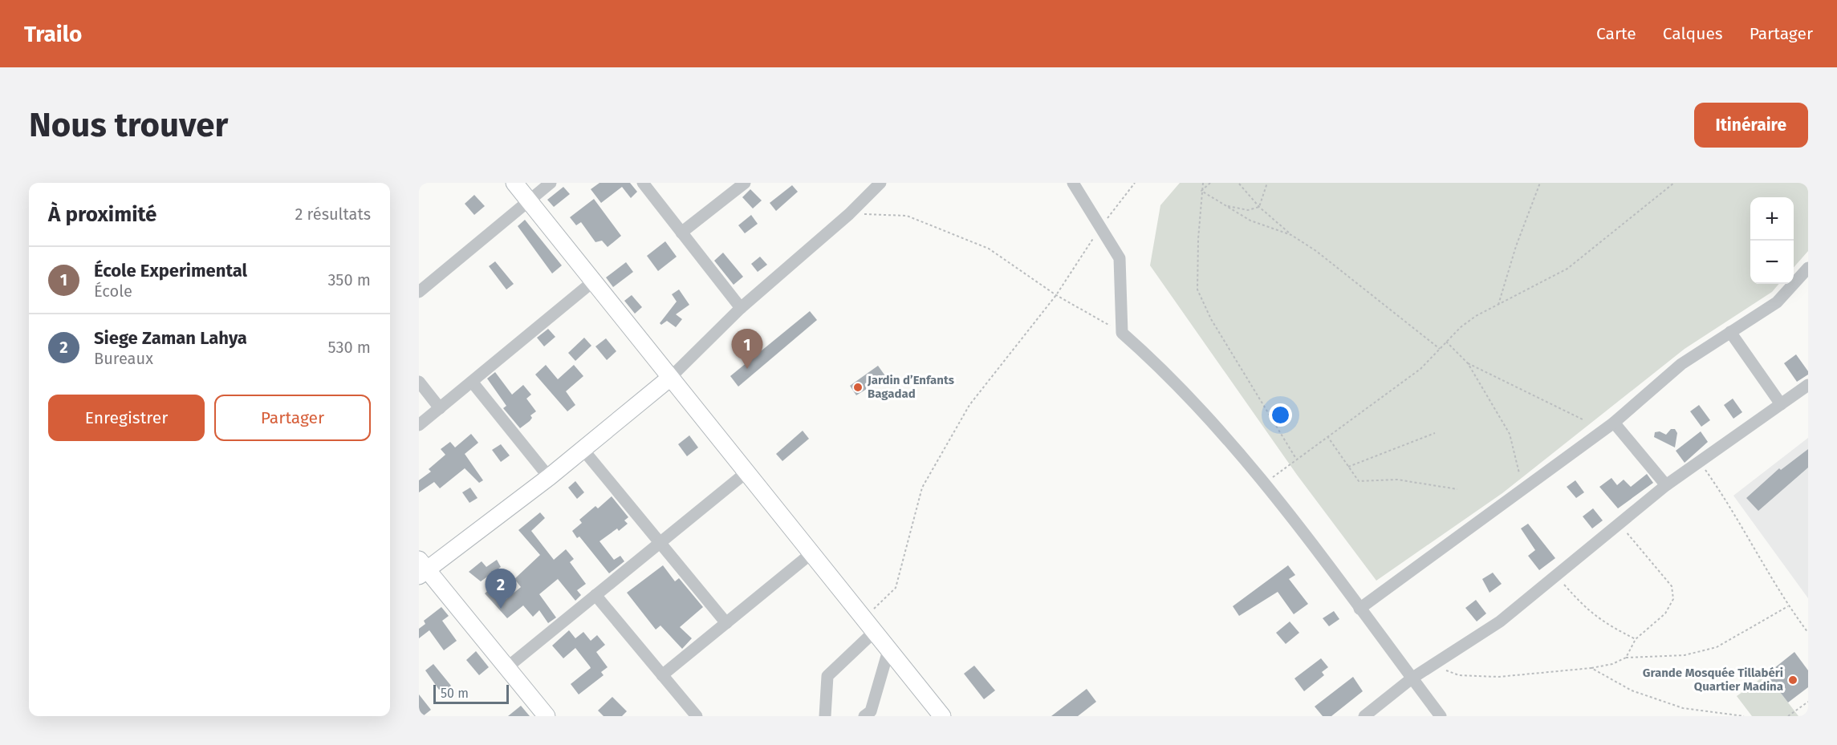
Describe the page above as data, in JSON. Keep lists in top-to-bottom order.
{
  "places": ["Jardin d’Enfants Bagadad", "Grande Mosquée Tillabéri Quartier Madina"],
  "scale_bar": "50 m",
  "page": {
    "header": "Trailo",
    "nav": ["Carte", "Calques", "Partager"],
    "buttons": [
      "Itinéraire",
      ["Enregistrer", "Partager"]
    ],
    "title": "Nous trouver",
    "heading": ["À proximité", "2 résultats"],
    "map_buttons": ["+", "−"],
    "list": [
      {
        "mark": "1",
        "name": "École Experimental",
        "note": "École",
        "value": "350 m"
      },
      {
        "mark": "2",
        "name": "Siege Zaman Lahya",
        "note": "Bureaux",
        "value": "530 m"
      }
    ],
    "pins": ["1", "2"],
    "scale": "50 m"
  }
}
